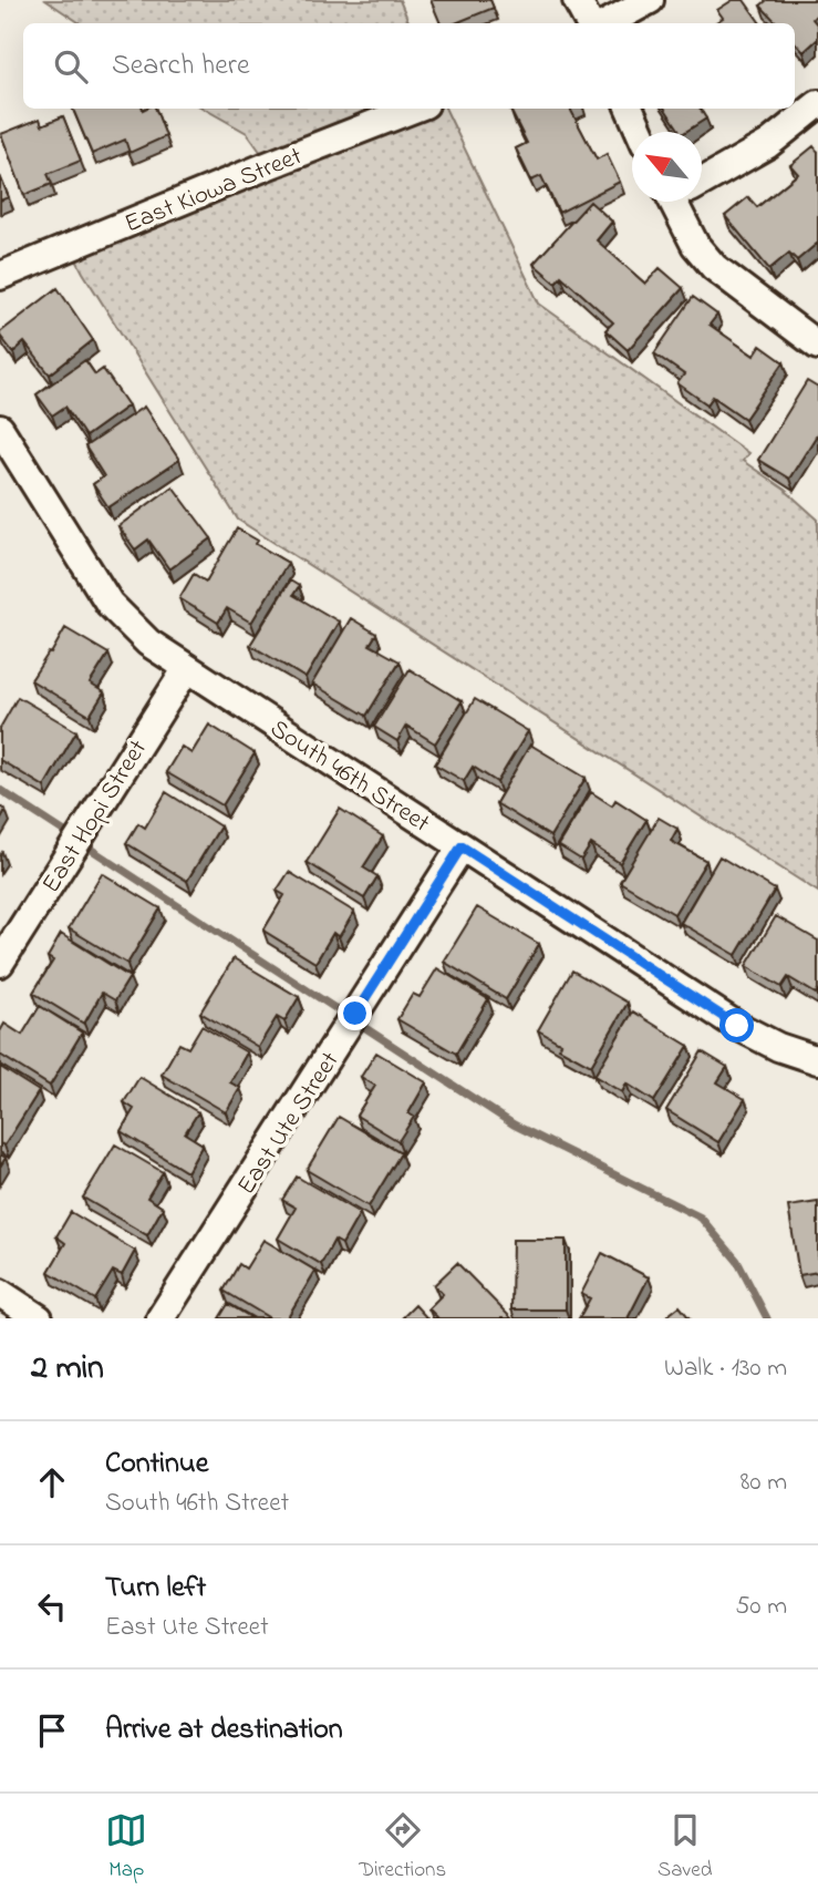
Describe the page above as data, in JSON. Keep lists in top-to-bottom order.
{
  "streets": {
    "street": [
      "East Kiowa Street",
      "South 46th Street",
      "East Hopi Street",
      "East Ute Street"
    ]
  },
  "crossings": [
    ["South 46th Street", "East Hopi Street"],
    ["South 46th Street", "East Ute Street"]
  ],
  "north": "top left",
  "page": {
    "search": "Search here",
    "heading": ["2 min", "Walk · 130 m"],
    "list": [
      ["Continue", "South 46th Street", "80 m"],
      ["Turn left", "East Ute Street", "50 m"],
      "Arrive at destination"
    ],
    "nav": ["Map", "Directions", "Saved"]
  }
}
